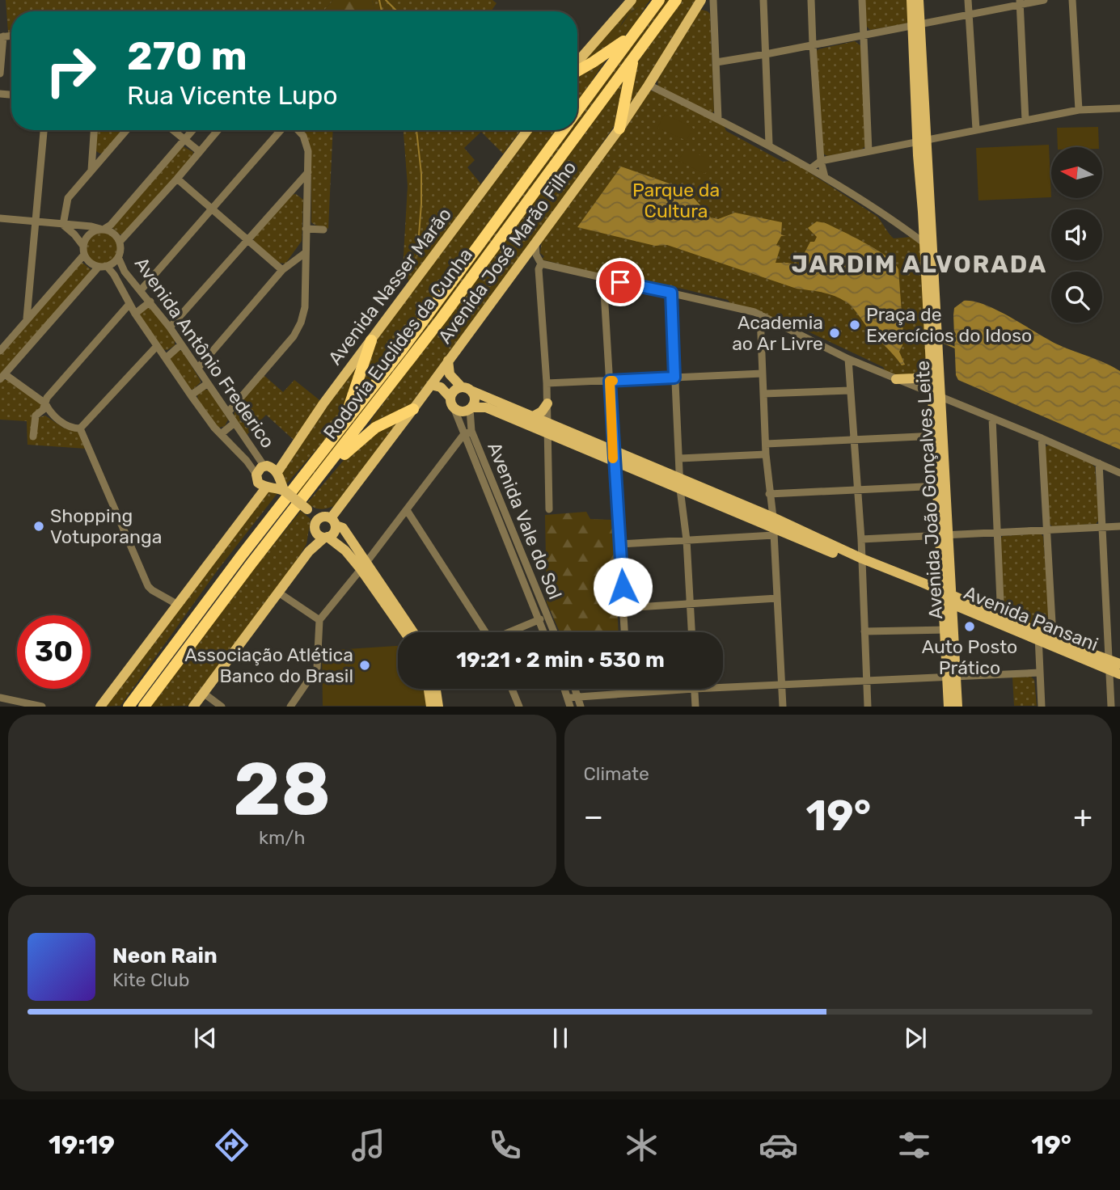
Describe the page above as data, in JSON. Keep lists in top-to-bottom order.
{
  "streets": {
    "highway": ["Rodovia Euclides da Cunha"],
    "main road": [
      "Avenida José Marão Filho",
      "Avenida Nasser Marão",
      "Avenida Antônio Frederico",
      "Avenida João Gonçalves Leite",
      "Avenida Pansani"
    ],
    "street": ["Avenida Vale do Sol"]
  },
  "crossings": [
    ["Avenida Nasser Marão", "Avenida Antônio Frederico"],
    ["Avenida João Gonçalves Leite", "Avenida Pansani"]
  ],
  "districts": ["JARDIM ALVORADA"],
  "parks": ["Parque da Cultura"],
  "places": [
    "Praça de Exercícios do Idoso",
    "Academia ao Ar Livre",
    "Shopping Votuporanga",
    "Auto Posto Prático",
    "Associação Atlética Banco do Brasil"
  ],
  "north": "left",
  "page": {
    "turn": ["270 m", "Rua Vicente Lupo"],
    "limit": "30",
    "trip": "19:21 · 2 min · 530 m",
    "tile": [
      ["28", "km/h"],
      "Climate"
    ],
    "heat": ["−", "19°", "+"],
    "song": ["Neon Rain", "Kite Club"],
    "tabs": ["19:19", "19°"]
  }
}
